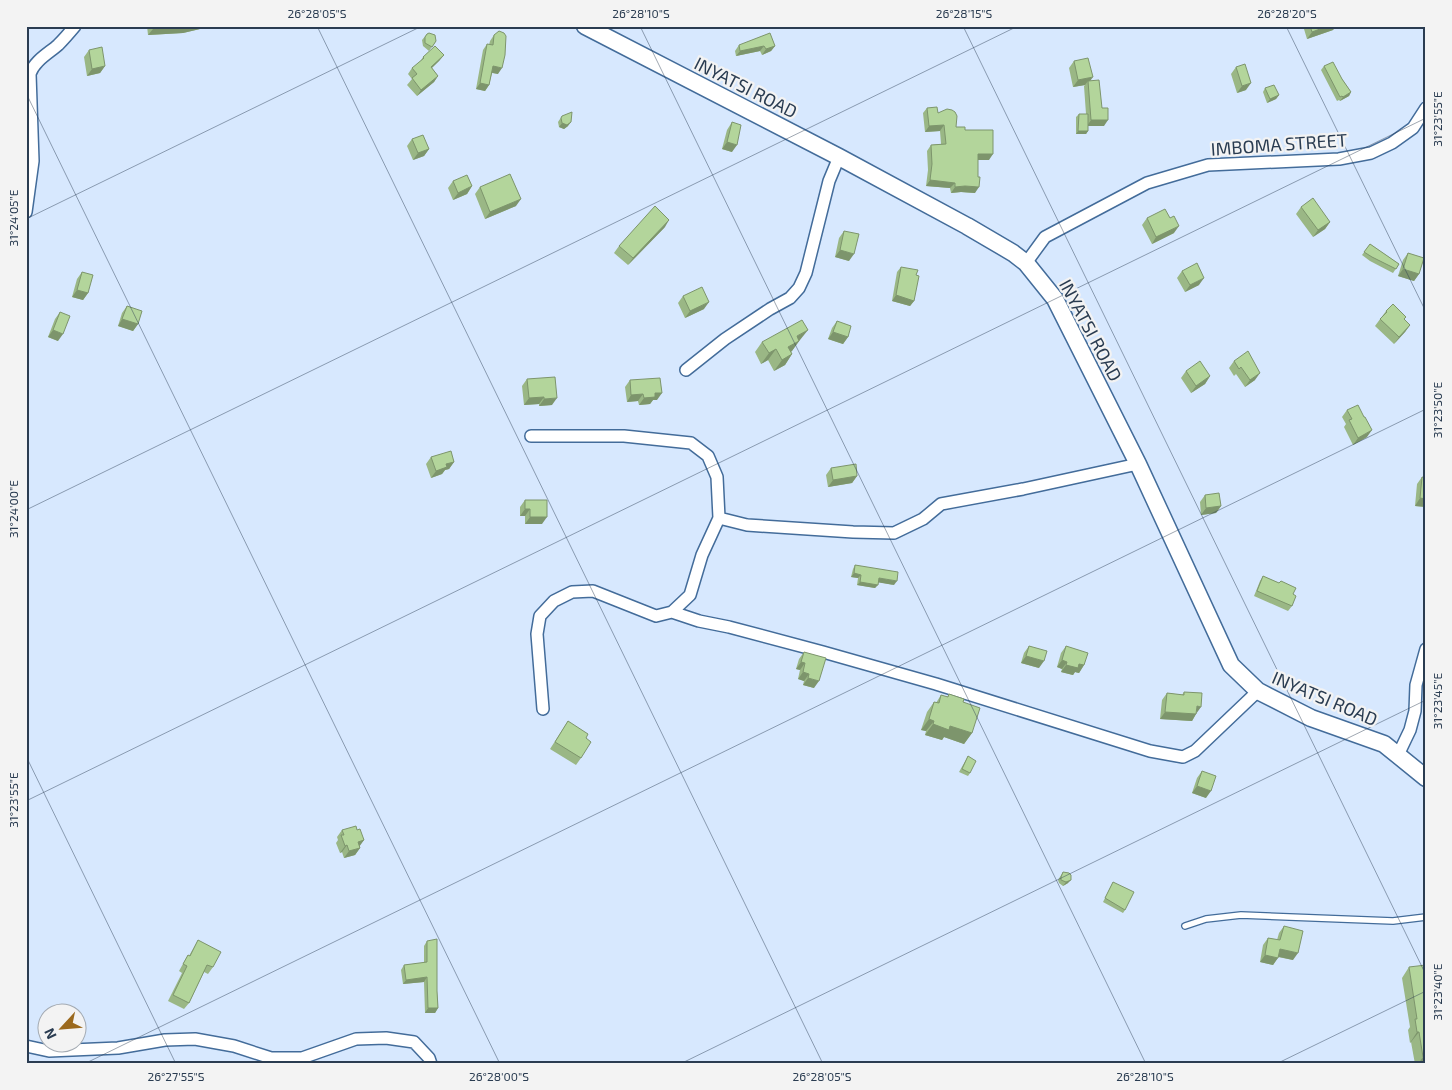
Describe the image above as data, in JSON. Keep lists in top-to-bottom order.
{
  "streets": {
    "street": ["INYATSI ROAD", "IMBOMA STREET"]
  },
  "crossings": [
    ["INYATSI ROAD", "IMBOMA STREET"]
  ],
  "north": "bottom left",
  "coordinates": [
    "26°28'05\"S",
    "26°28'10\"S",
    "26°28'15\"S",
    "26°28'20\"S",
    "31°23'55\"E",
    "31°24'05\"E",
    "31°23'50\"E",
    "31°24'00\"E",
    "31°23'45\"E",
    "31°23'40\"E",
    "26°27'55\"S",
    "26°28'00\"S"
  ]
}
